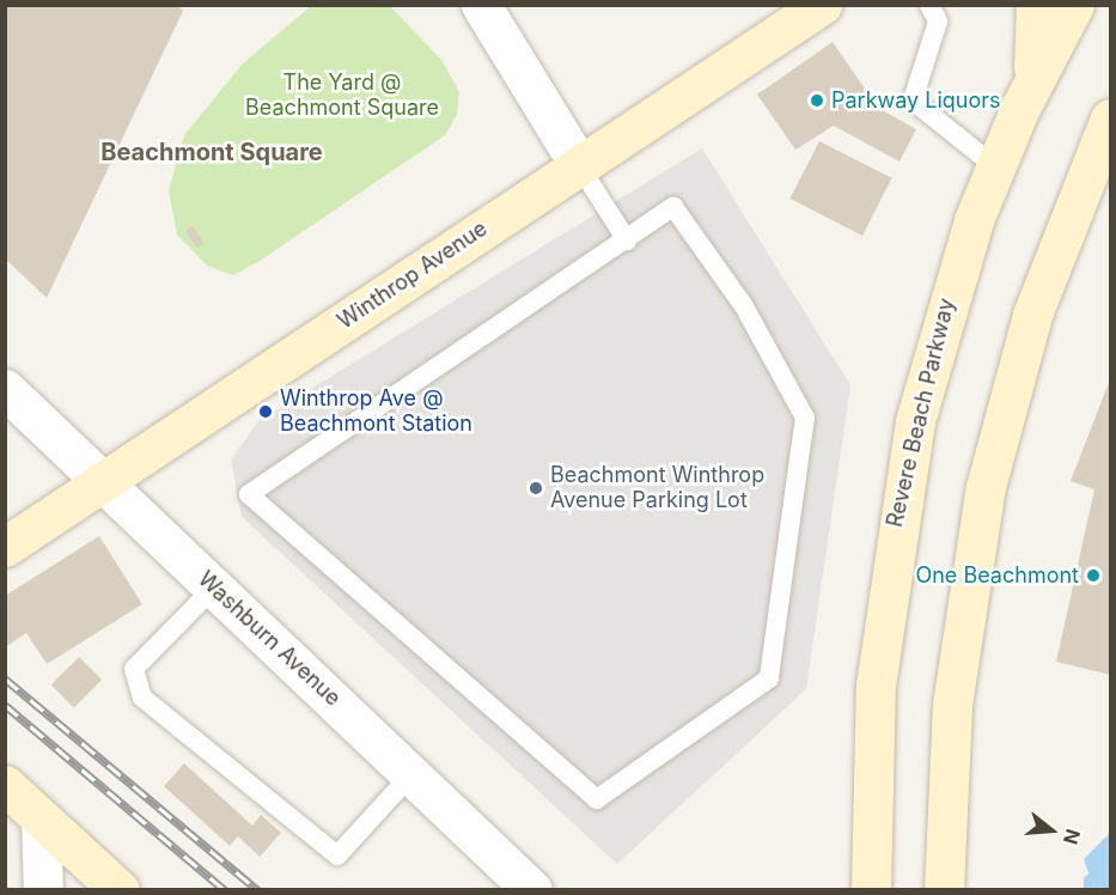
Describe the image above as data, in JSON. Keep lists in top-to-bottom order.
{
  "streets": {
    "main road": ["Winthrop Avenue", "Revere Beach Parkway"],
    "street": ["Washburn Avenue"]
  },
  "crossings": [
    ["Winthrop Avenue", "Washburn Avenue"]
  ],
  "districts": ["Beachmont Square"],
  "parks": ["The Yard @ Beachmont Square"],
  "places": [
    "Parkway Liquors",
    "Winthrop Ave @ Beachmont Station",
    "Beachmont Winthrop Avenue Parking Lot",
    "One Beachmont"
  ],
  "north": "right"
}
